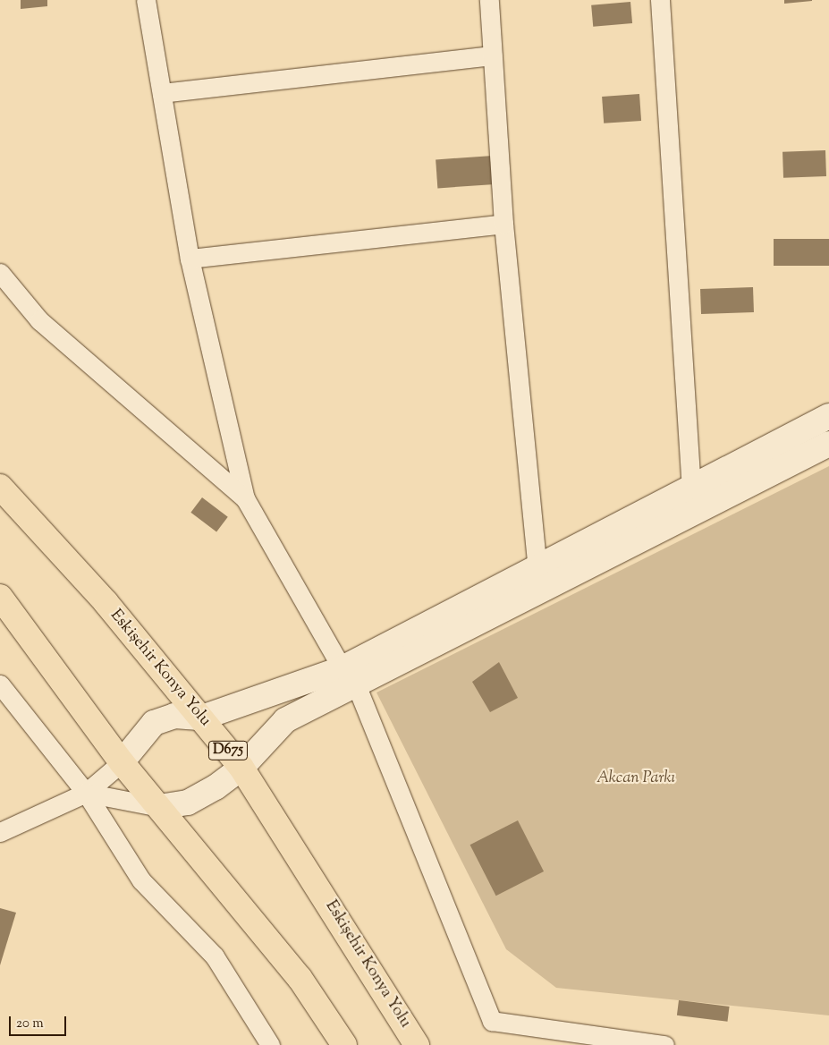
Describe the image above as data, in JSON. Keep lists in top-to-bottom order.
{
  "streets": {
    "highway": ["Eskişehir Konya Yolu", "D675"]
  },
  "parks": ["Akcan Parkı"],
  "scale_bar": "20 m"
}
